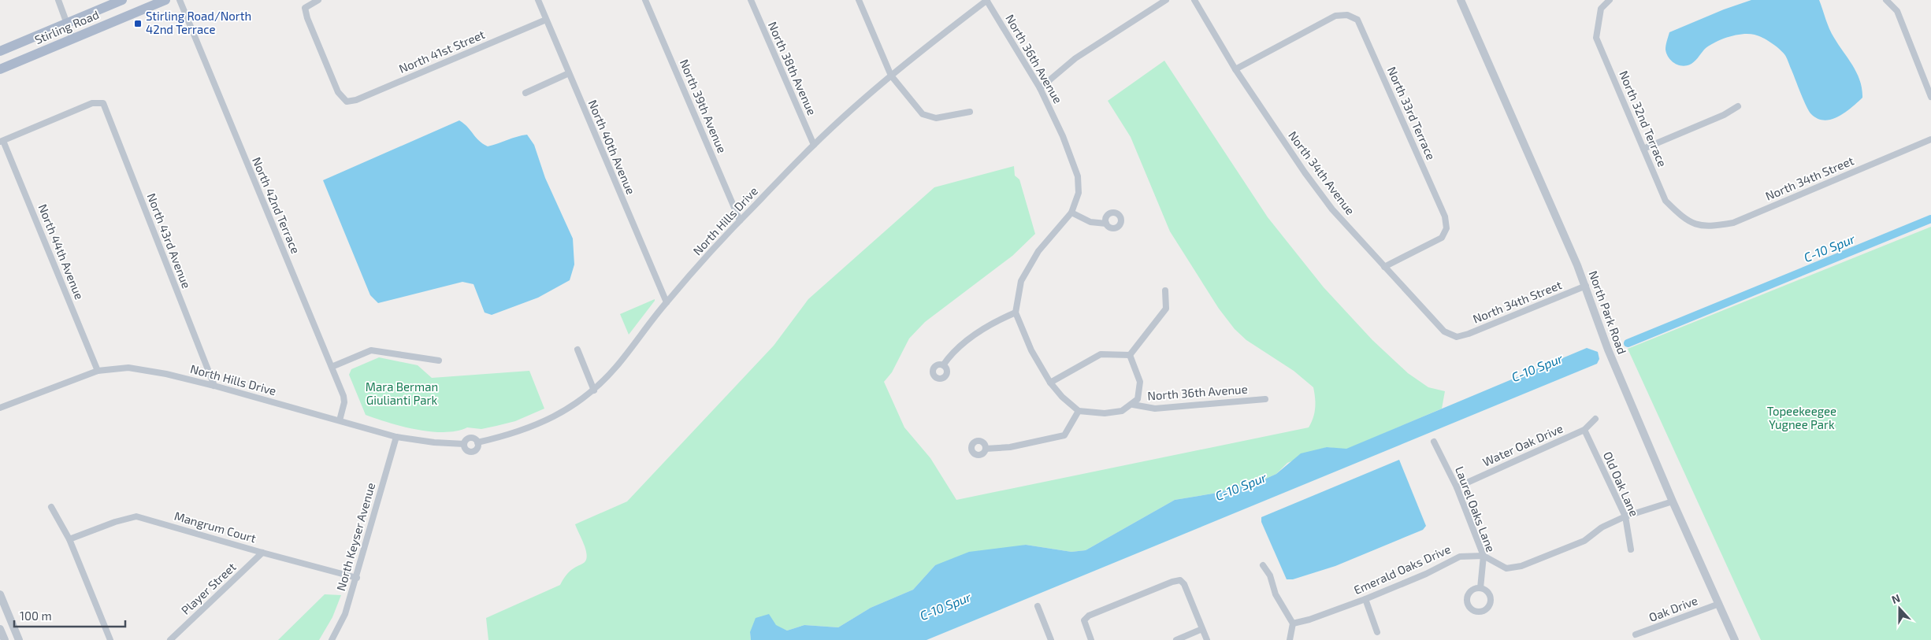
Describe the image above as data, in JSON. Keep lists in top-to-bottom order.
{
  "streets": {
    "main road": ["Stirling Road"],
    "street": [
      "North 41st Street",
      "North 36th Avenue",
      "North 38th Avenue",
      "North 39th Avenue",
      "North 33rd Terrace",
      "North 32nd Terrace",
      "North 40th Avenue",
      "North 34th Avenue",
      "North 34th Street",
      "North 42nd Terrace",
      "North Hills Drive",
      "North 43rd Avenue",
      "North 44th Avenue",
      "North Park Road",
      "Water Oak Drive",
      "Old Oak Lane",
      "Laurel Oaks Lane",
      "Mangrum Court",
      "North Keyser Avenue",
      "Emerald Oaks Drive",
      "Player Street",
      "Oak Drive"
    ]
  },
  "crossings": [
    ["North 41st Street", "North 40th Avenue"],
    ["North 36th Avenue", "North Hills Drive"],
    ["North 38th Avenue", "North Hills Drive"],
    ["North 39th Avenue", "North Hills Drive"],
    ["North 33rd Terrace", "North 34th Avenue"],
    ["North 32nd Terrace", "North 34th Street"],
    ["North 40th Avenue", "North Hills Drive"],
    ["North 34th Avenue", "North 34th Street"],
    ["North 34th Street", "North Park Road"],
    ["North 42nd Terrace", "North Hills Drive"],
    ["North Hills Drive", "North 43rd Avenue"],
    ["North Hills Drive", "North 44th Avenue"],
    ["North Hills Drive", "North Keyser Avenue"],
    ["North 43rd Avenue", "North 44th Avenue"],
    ["North Park Road", "Oak Drive"],
    ["Water Oak Drive", "Old Oak Lane"],
    ["Water Oak Drive", "Laurel Oaks Lane"],
    ["Laurel Oaks Lane", "Emerald Oaks Drive"],
    ["Mangrum Court", "North Keyser Avenue"],
    ["Mangrum Court", "Player Street"]
  ],
  "water": ["C-10 Spur"],
  "parks": ["Mara Berman Giulianti Park", "Topeekeegee Yugnee Park"],
  "places": {
    "transit": ["Stirling Road/North 42nd Terrace"]
  },
  "scale_bar": "100 m",
  "north": "top"
}
